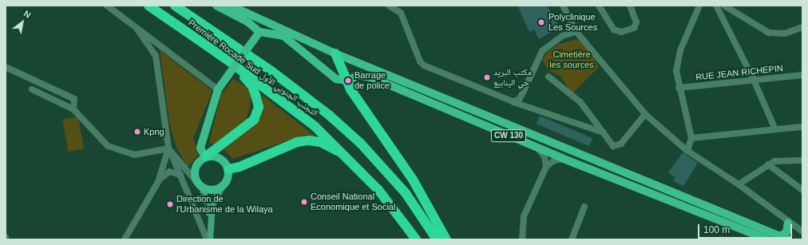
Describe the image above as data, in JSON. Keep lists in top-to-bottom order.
{
  "streets": {
    "highway": ["Première Rocade Sud التجنب الجنوبي الأول"],
    "main road": ["CW 130"],
    "street": ["RUE JEAN RICHEPIN"]
  },
  "parks": ["Cimetière les sources"],
  "places": [
    "Polyclinique Les Sources",
    "مكتب البريد حي الينابيع",
    "Barrage de police",
    "Kpng",
    "Conseil National Economique et Social",
    "Direction de l'Urbanisme de la Wilaya"
  ],
  "scale_bar": "100 m",
  "north": "top right"
}
